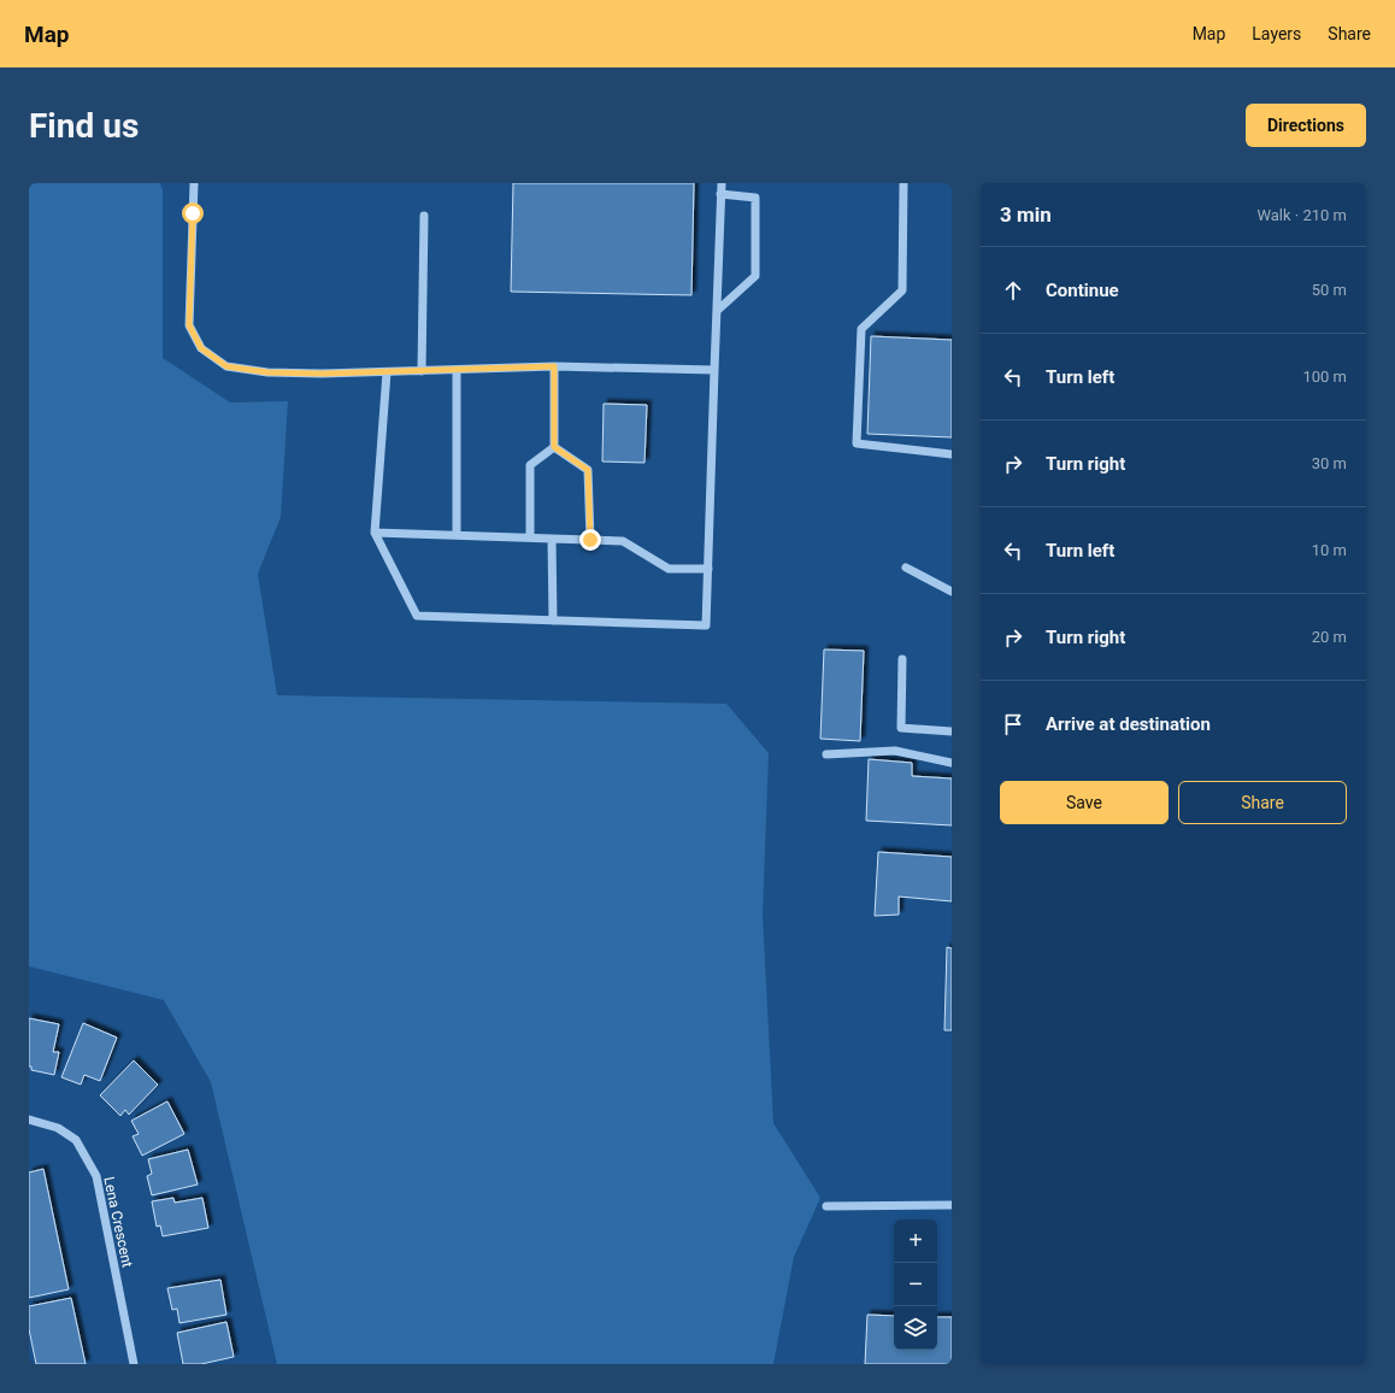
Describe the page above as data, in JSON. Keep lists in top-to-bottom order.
{
  "streets": {
    "street": ["Lena Crescent"]
  },
  "page": {
    "header": "Map",
    "nav": ["Map", "Layers", "Share"],
    "buttons": [
      "Directions",
      ["Save", "Share"]
    ],
    "title": "Find us",
    "heading": ["3 min", "Walk · 210 m"],
    "list": [
      ["Continue", "50 m"],
      ["Turn left", "100 m"],
      ["Turn right", "30 m"],
      ["Turn left", "10 m"],
      ["Turn right", "20 m"],
      "Arrive at destination"
    ],
    "map_buttons": ["+", "−"]
  }
}
